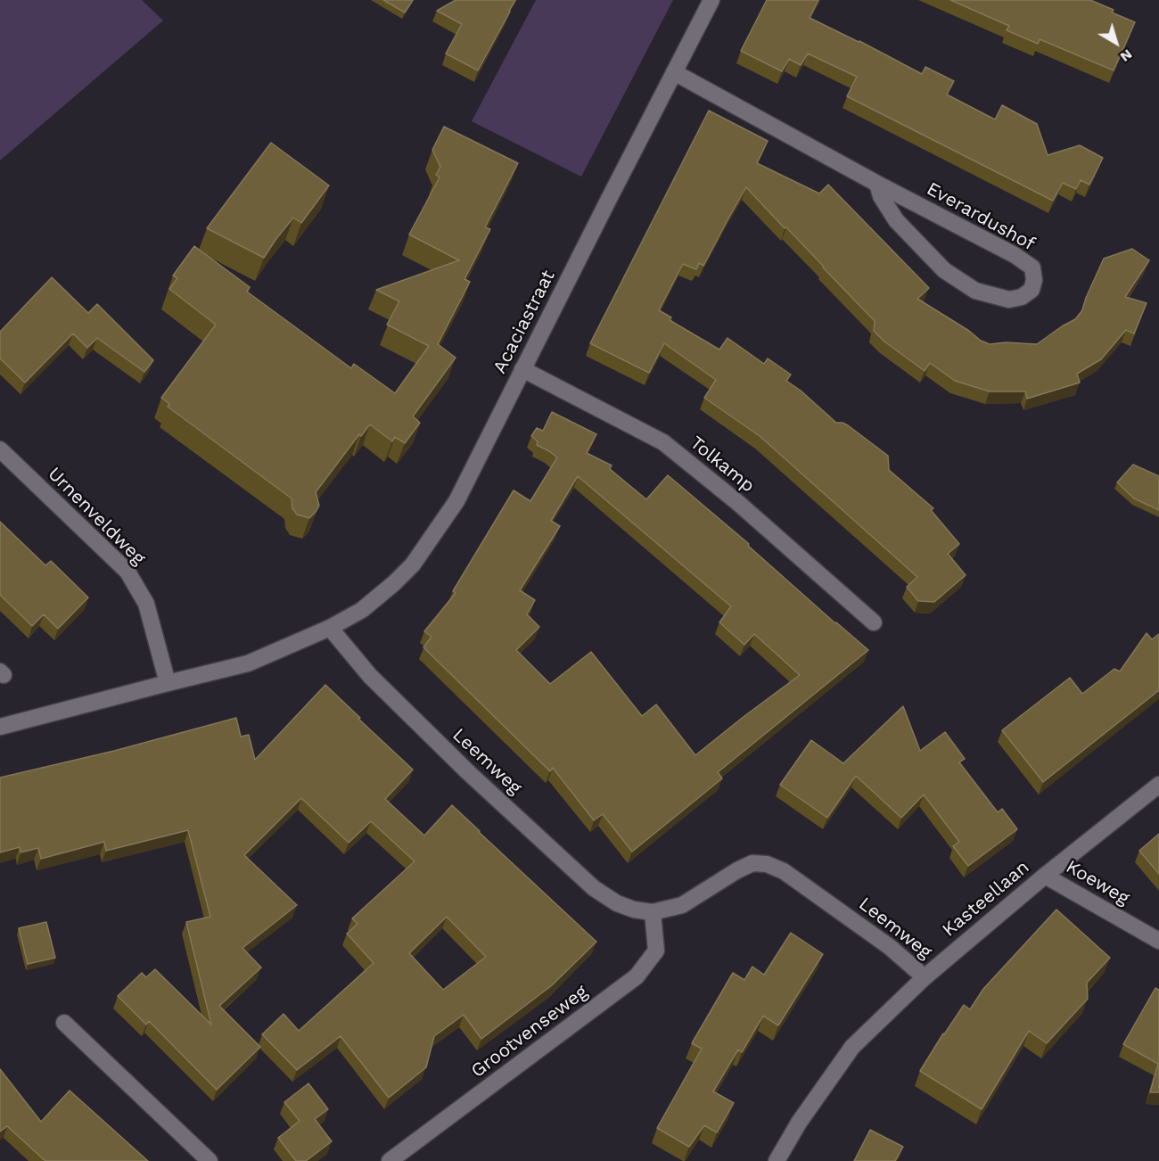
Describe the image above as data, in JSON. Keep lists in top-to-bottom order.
{
  "streets": {
    "street": [
      "Everardushof",
      "Acaciastraat",
      "Tolkamp",
      "Urnenveldweg",
      "Leemweg",
      "Koeweg",
      "Kasteellaan",
      "Grootvenseweg"
    ]
  },
  "crossings": [
    ["Everardushof", "Acaciastraat"],
    ["Acaciastraat", "Tolkamp"],
    ["Acaciastraat", "Leemweg"],
    ["Leemweg", "Kasteellaan"],
    ["Leemweg", "Grootvenseweg"],
    ["Koeweg", "Kasteellaan"]
  ],
  "north": "bottom right"
}
